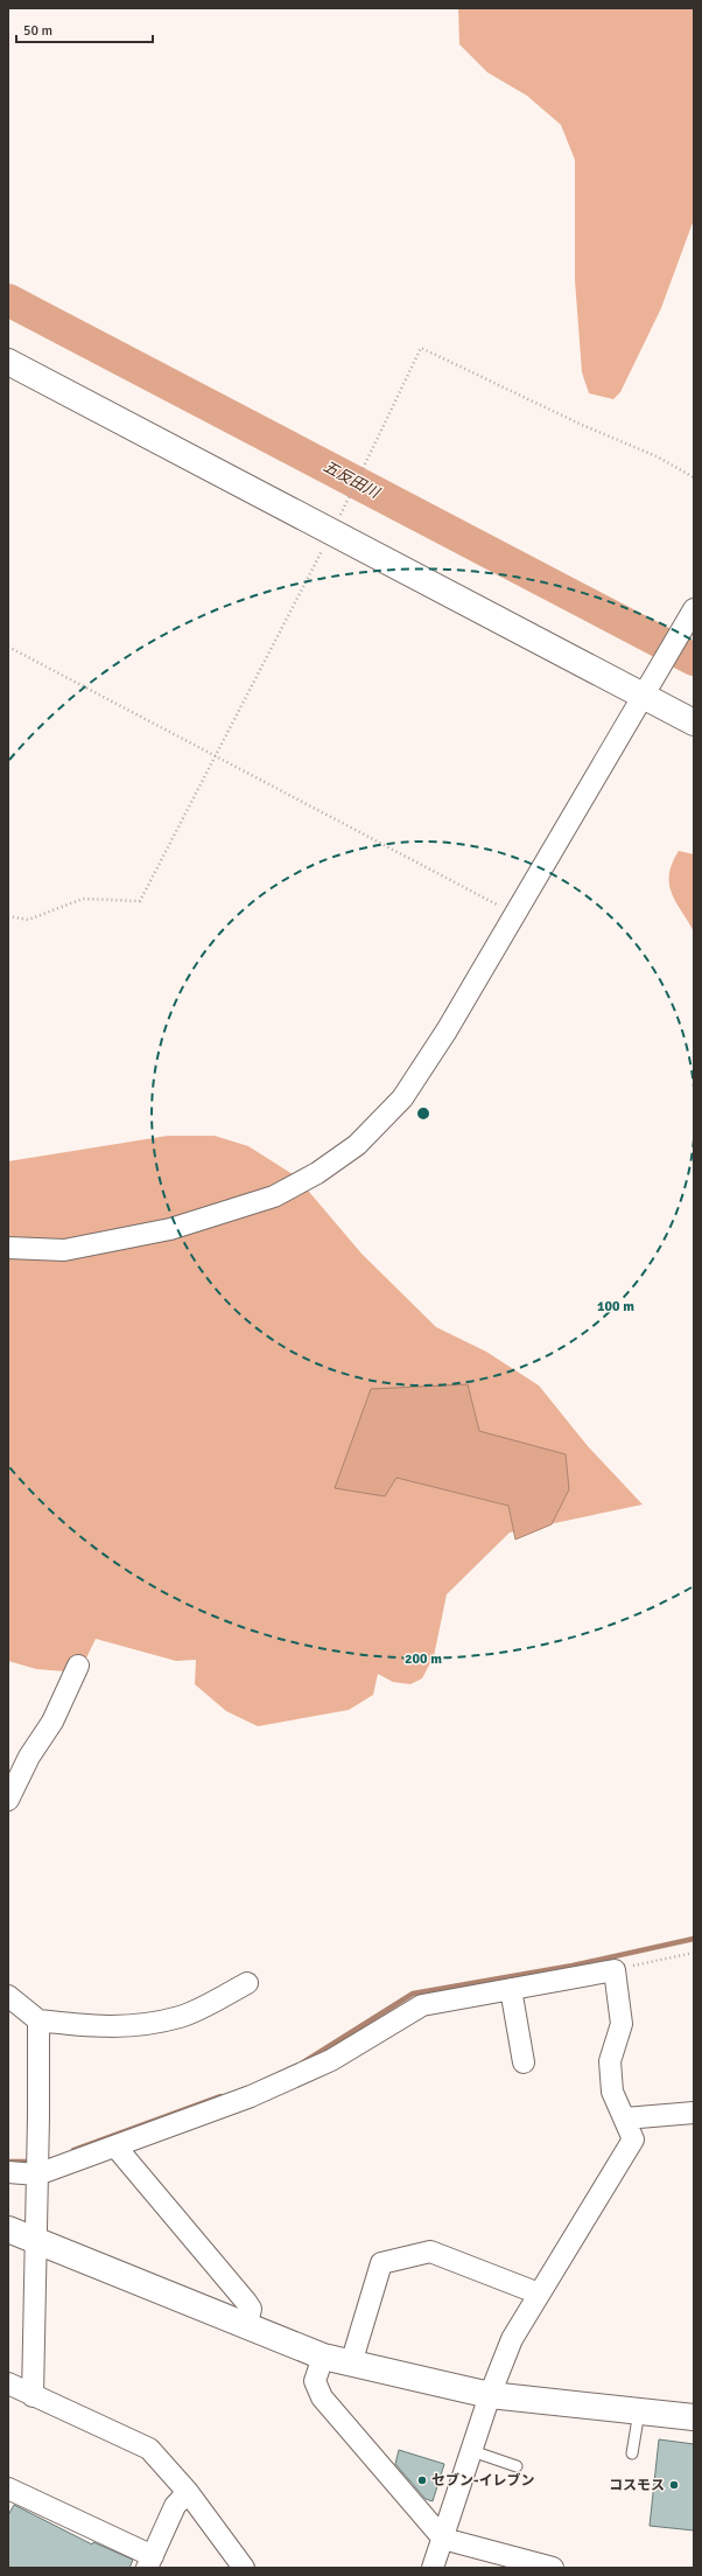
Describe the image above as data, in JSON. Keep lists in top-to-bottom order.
{
  "water": ["五反田川"],
  "places": ["セブン-イレブン", "コスモス"],
  "scale_bar": "50 m",
  "rings": ["100 m", "200 m"]
}
